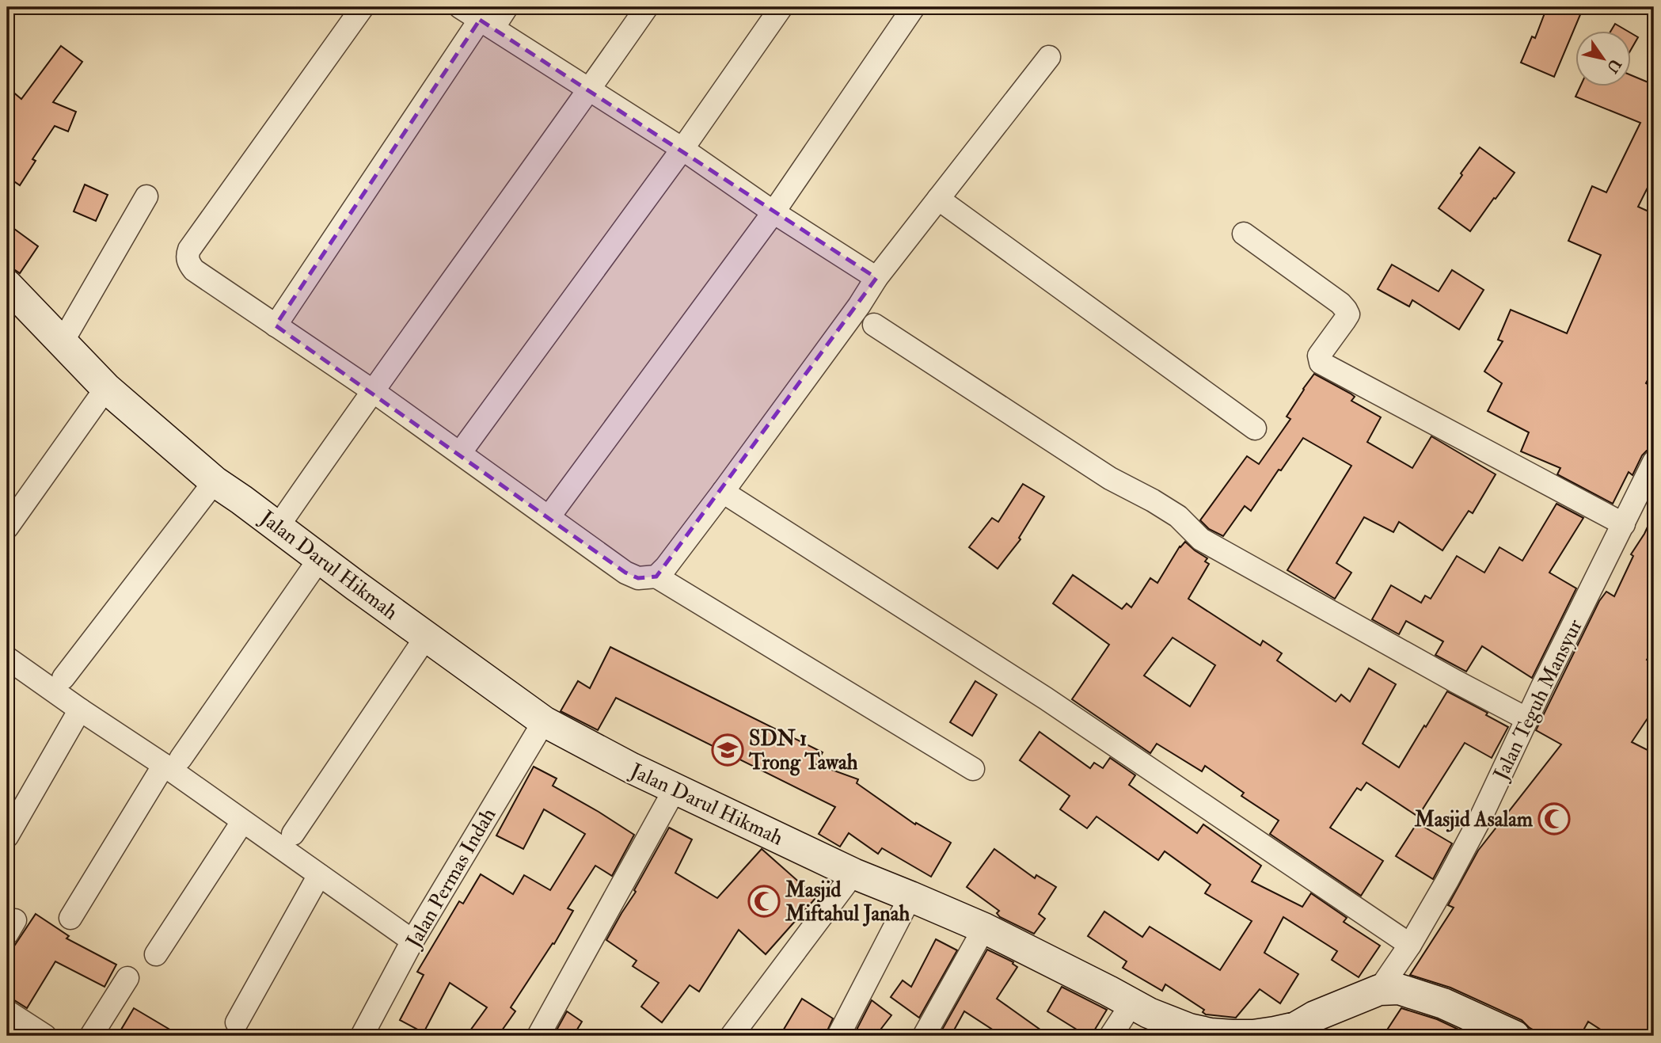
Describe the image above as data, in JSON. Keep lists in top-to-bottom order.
{
  "streets": {
    "street": ["Jalan Darul Hikmah", "Jalan Teguh Mansyur", "Jalan Permas Indah"]
  },
  "crossings": [
    ["Jalan Darul Hikmah", "Jalan Teguh Mansyur"],
    ["Jalan Darul Hikmah", "Jalan Permas Indah"]
  ],
  "places": {
    "school or university": ["SDN 1 Trong Tawah"],
    "mosque": ["Masjid Asalam", "Masjid Miftahul Janah"]
  },
  "north": "bottom right"
}
